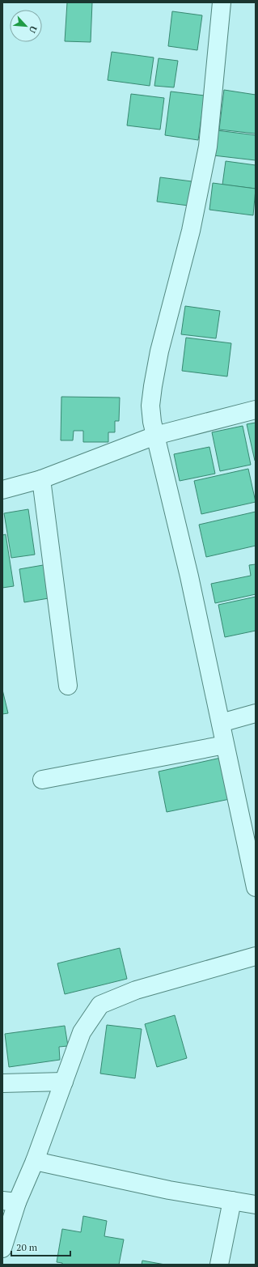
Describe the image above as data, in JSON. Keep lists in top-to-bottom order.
{
  "scale_bar": "20 m",
  "north": "bottom right"
}
